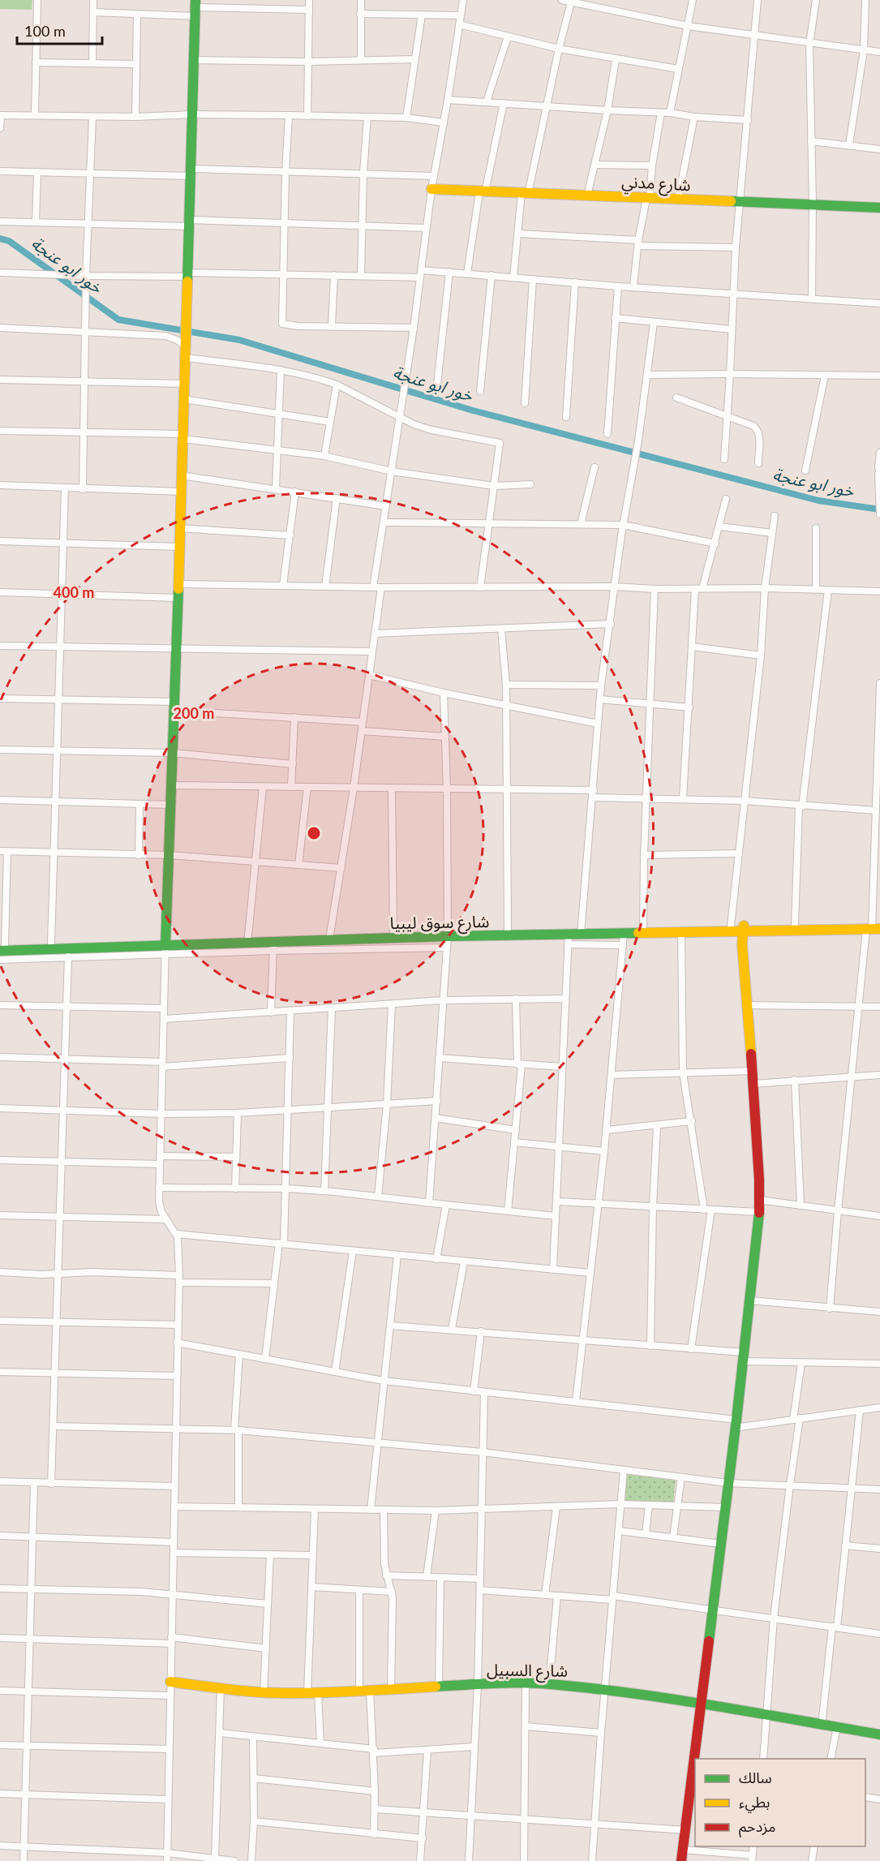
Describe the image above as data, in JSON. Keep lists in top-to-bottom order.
{
  "streets": {
    "street": ["شارع مدني", "شارع سوق ليبيا", "شارع السبيل"]
  },
  "water": ["خور ابو عنجة"],
  "legend": ["سالك", "بطيء", "مزدحم"],
  "scale_bar": "100 m",
  "rings": ["400 m", "200 m"]
}
